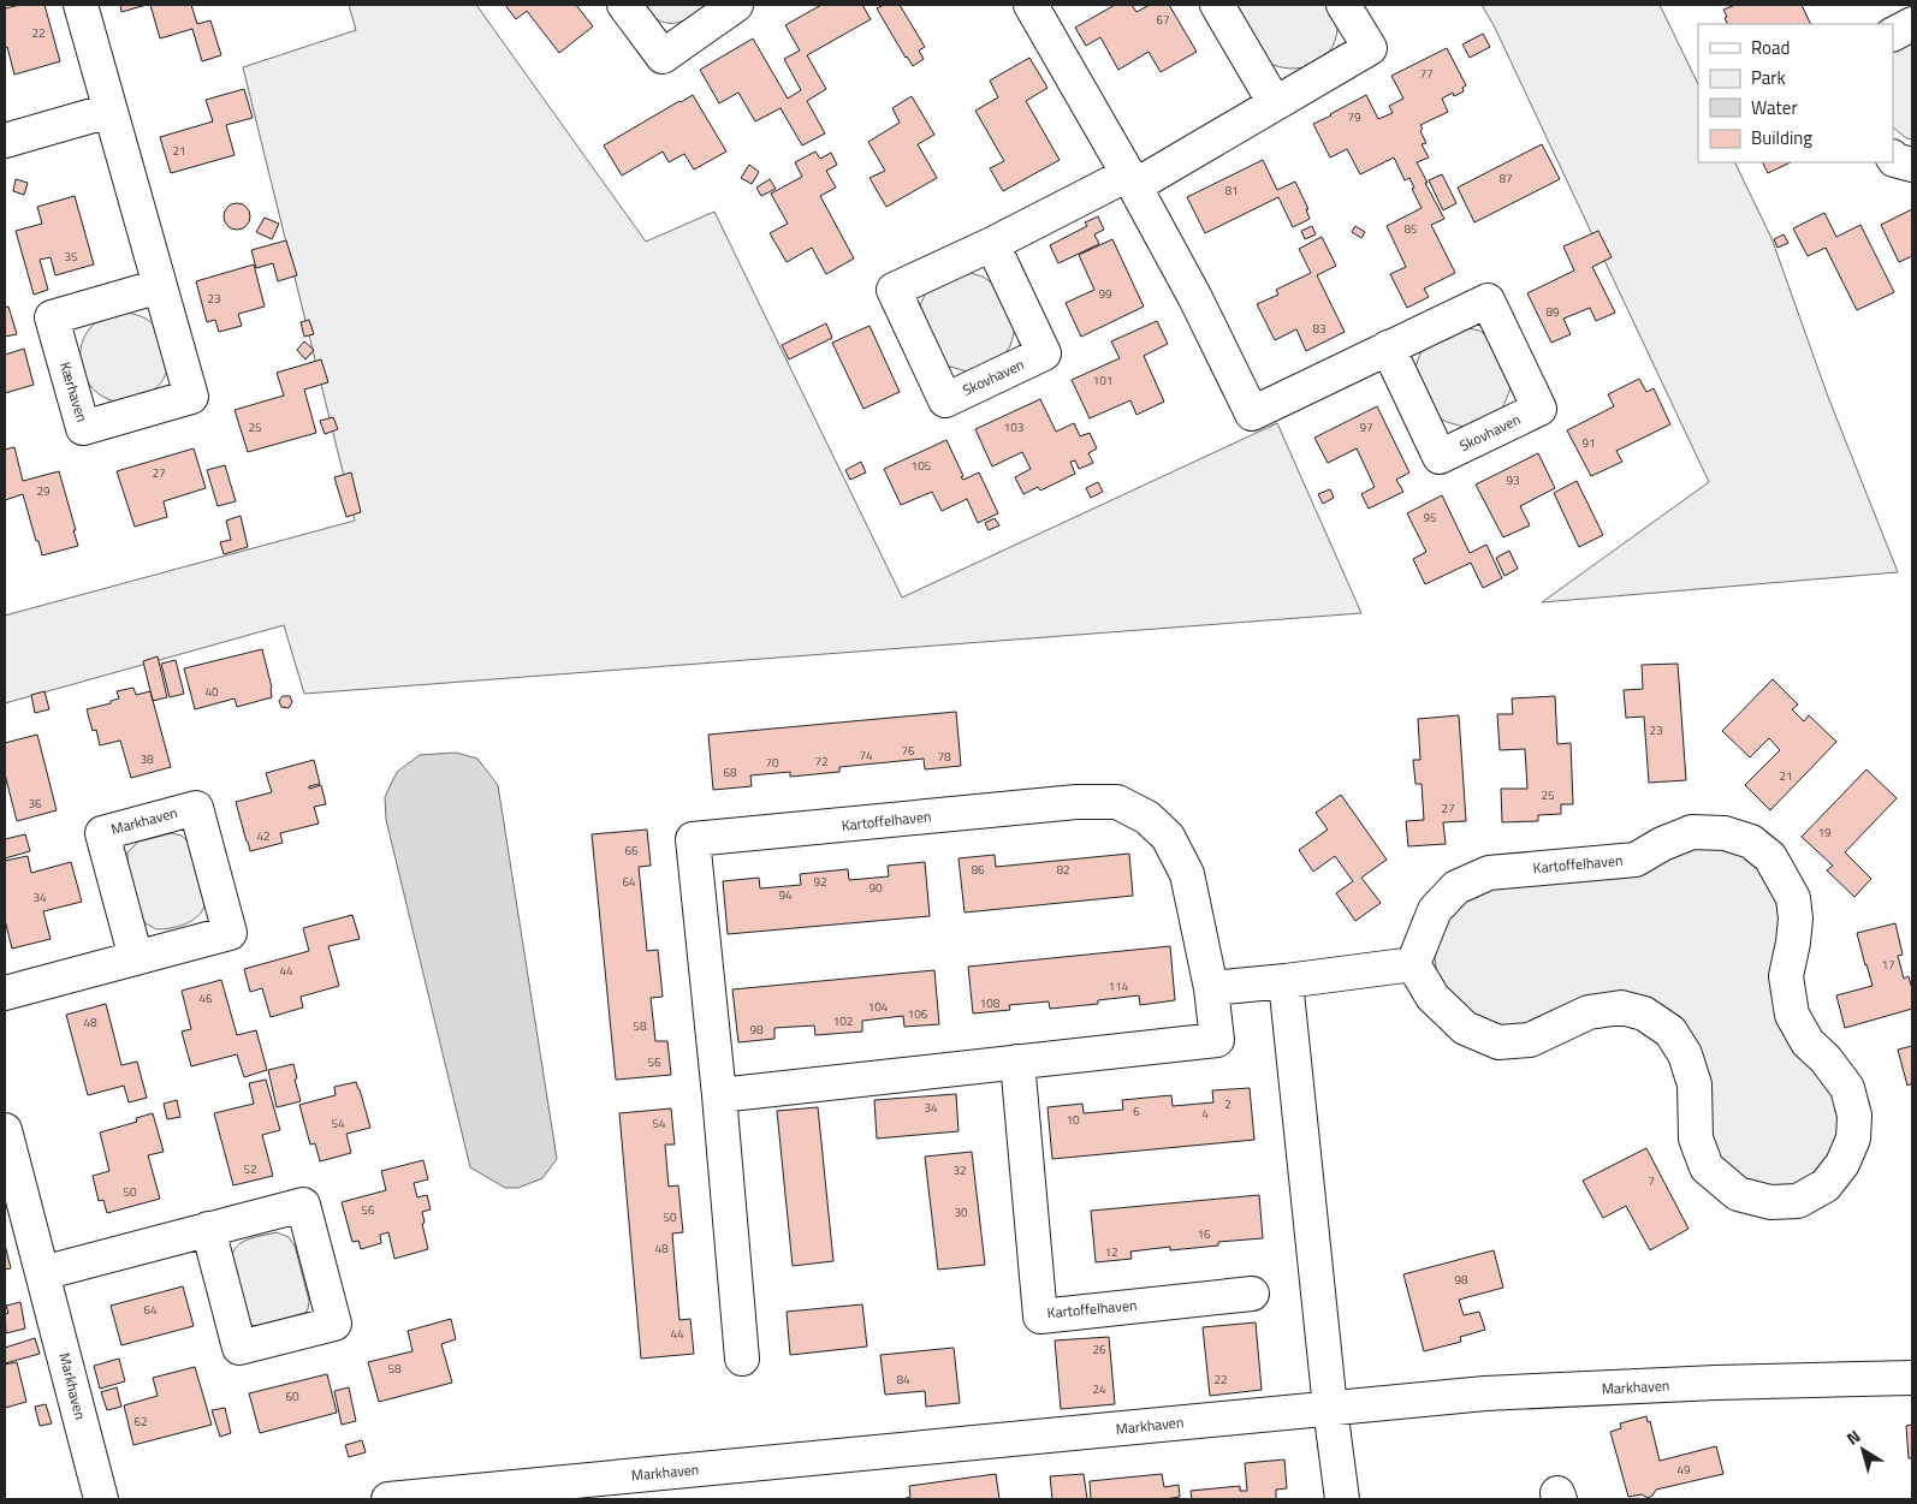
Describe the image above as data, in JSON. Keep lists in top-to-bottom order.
{
  "streets": {
    "street": [
      "Skovhaven",
      "Kærhaven",
      "Markhaven",
      "Kartoffelhaven"
    ]
  },
  "house_numbers": [
    "67",
    "22",
    "77",
    "79",
    "21",
    "87",
    "81",
    "85",
    "35",
    "99",
    "23",
    "89",
    "83",
    "101",
    "25",
    "103",
    "97",
    "91",
    "105",
    "27",
    "93",
    "29",
    "95",
    "40",
    "23",
    "76",
    "74",
    "78",
    "38",
    "72",
    "70",
    "68",
    "21",
    "25",
    "36",
    "27",
    "19",
    "42",
    "66",
    "86",
    "82",
    "64",
    "92",
    "90",
    "94",
    "34",
    "17",
    "44",
    "114",
    "46",
    "108",
    "104",
    "106",
    "102",
    "48",
    "58",
    "98",
    "56",
    "2",
    "34",
    "6",
    "4",
    "10",
    "54",
    "54",
    "52",
    "32",
    "7",
    "50",
    "56",
    "30",
    "50",
    "16",
    "48",
    "12",
    "98",
    "64",
    "44",
    "26",
    "58",
    "84",
    "22",
    "24",
    "60",
    "62",
    "49"
  ],
  "legend": [
    "Road",
    "Park",
    "Water",
    "Building"
  ],
  "north": "top left"
}
